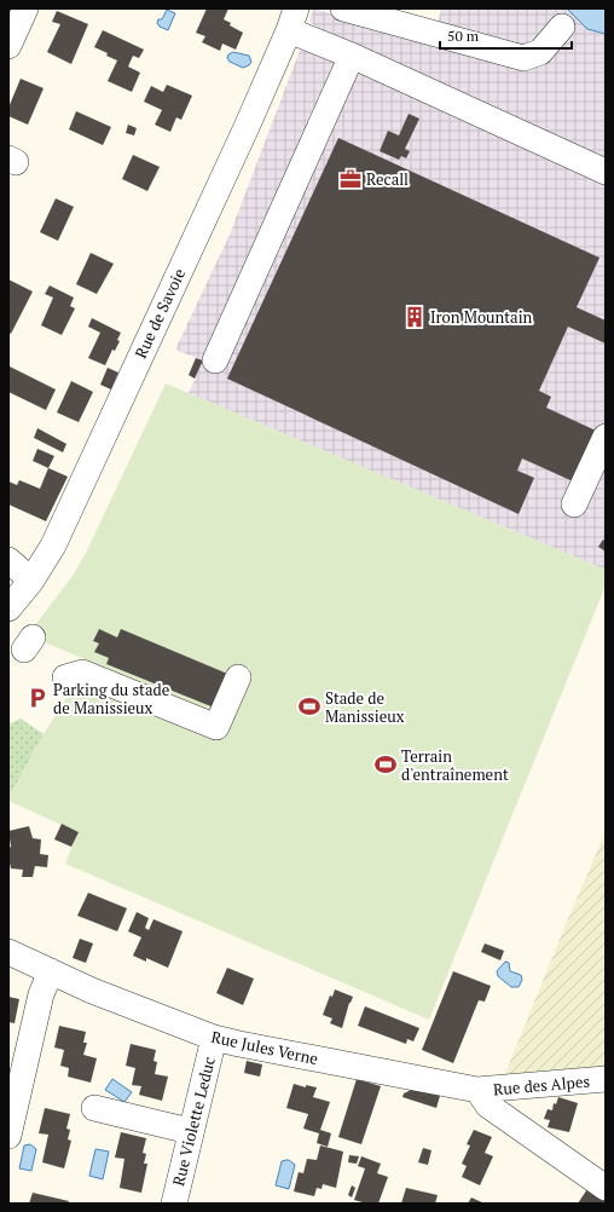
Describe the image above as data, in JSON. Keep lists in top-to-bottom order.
{
  "streets": {
    "street": [
      "Rue de Savoie",
      "Rue Jules Verne",
      "Rue des Alpes",
      "Rue Violette Leduc"
    ]
  },
  "crossings": [
    ["Rue Jules Verne", "Rue des Alpes"],
    ["Rue Jules Verne", "Rue Violette Leduc"]
  ],
  "places": {
    "office": ["Recall"],
    "building": ["Iron Mountain"],
    "parking": ["Parking du stade de Manissieux"],
    "sports": ["Stade de Manissieux", "Terrain d'entraînement"]
  },
  "scale_bar": "50 m"
}
